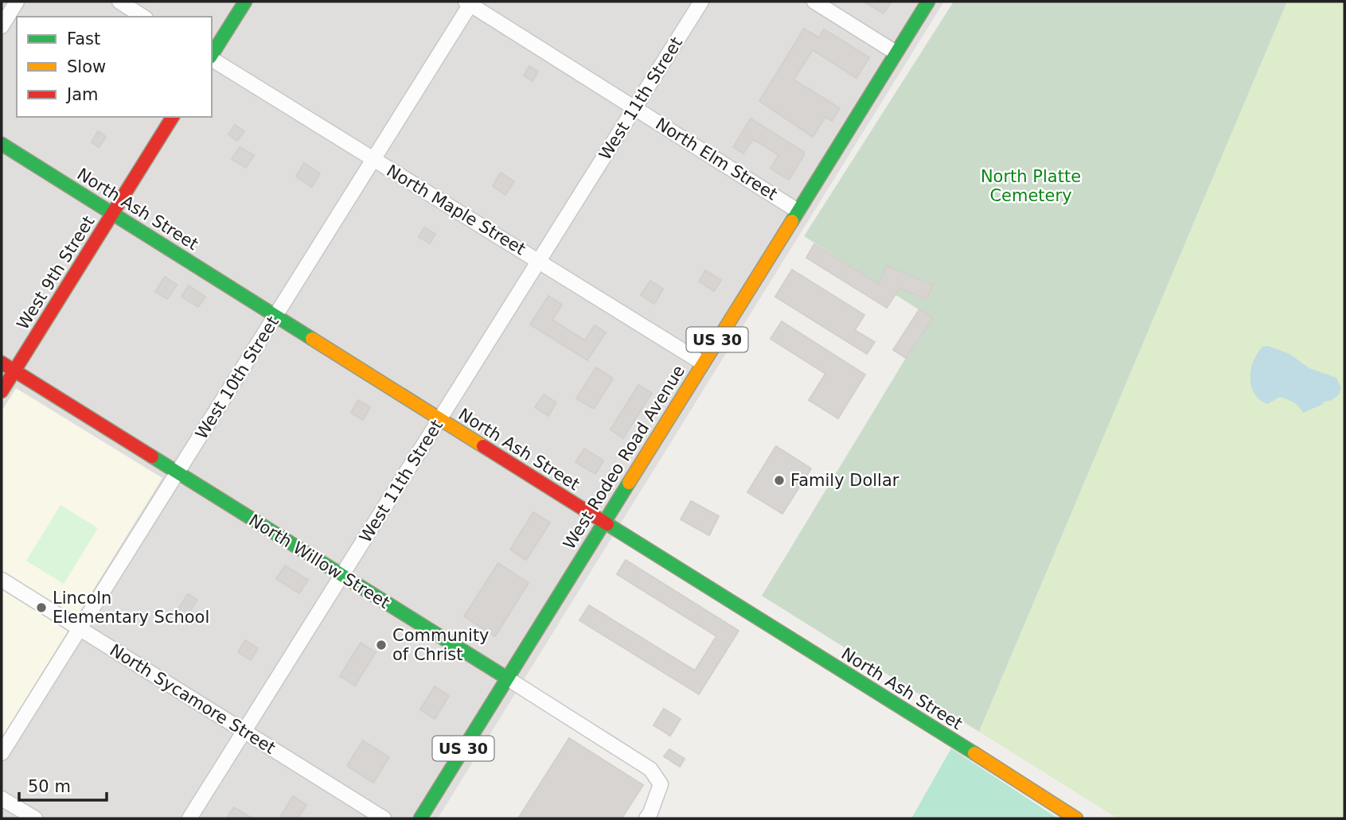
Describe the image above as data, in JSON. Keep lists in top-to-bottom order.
{
  "streets": {
    "street": [
      "West 11th Street",
      "North Elm Street",
      "North Ash Street",
      "North Maple Street",
      "West 9th Street",
      "US 30",
      "West 10th Street",
      "West Rodeo Road Avenue",
      "North Willow Street",
      "North Sycamore Street"
    ]
  },
  "crossings": [
    ["West 11th Street", "North Elm Street"],
    ["West 11th Street", "North Ash Street"],
    ["West 11th Street", "North Maple Street"],
    ["West 11th Street", "North Willow Street"],
    ["West 11th Street", "North Sycamore Street"],
    ["North Elm Street", "West 10th Street"],
    ["North Elm Street", "West Rodeo Road Avenue"],
    ["North Ash Street", "West 9th Street"],
    ["North Ash Street", "West 10th Street"],
    ["North Ash Street", "West Rodeo Road Avenue"],
    ["North Maple Street", "West 10th Street"],
    ["North Maple Street", "West Rodeo Road Avenue"],
    ["West 9th Street", "North Willow Street"],
    ["West 10th Street", "North Willow Street"],
    ["West 10th Street", "North Sycamore Street"],
    ["West Rodeo Road Avenue", "North Willow Street"]
  ],
  "parks": ["North Platte Cemetery"],
  "places": ["Family Dollar", "Lincoln Elementary School", "Community of Christ"],
  "legend": ["Fast", "Slow", "Jam"],
  "scale_bar": "50 m"
}
